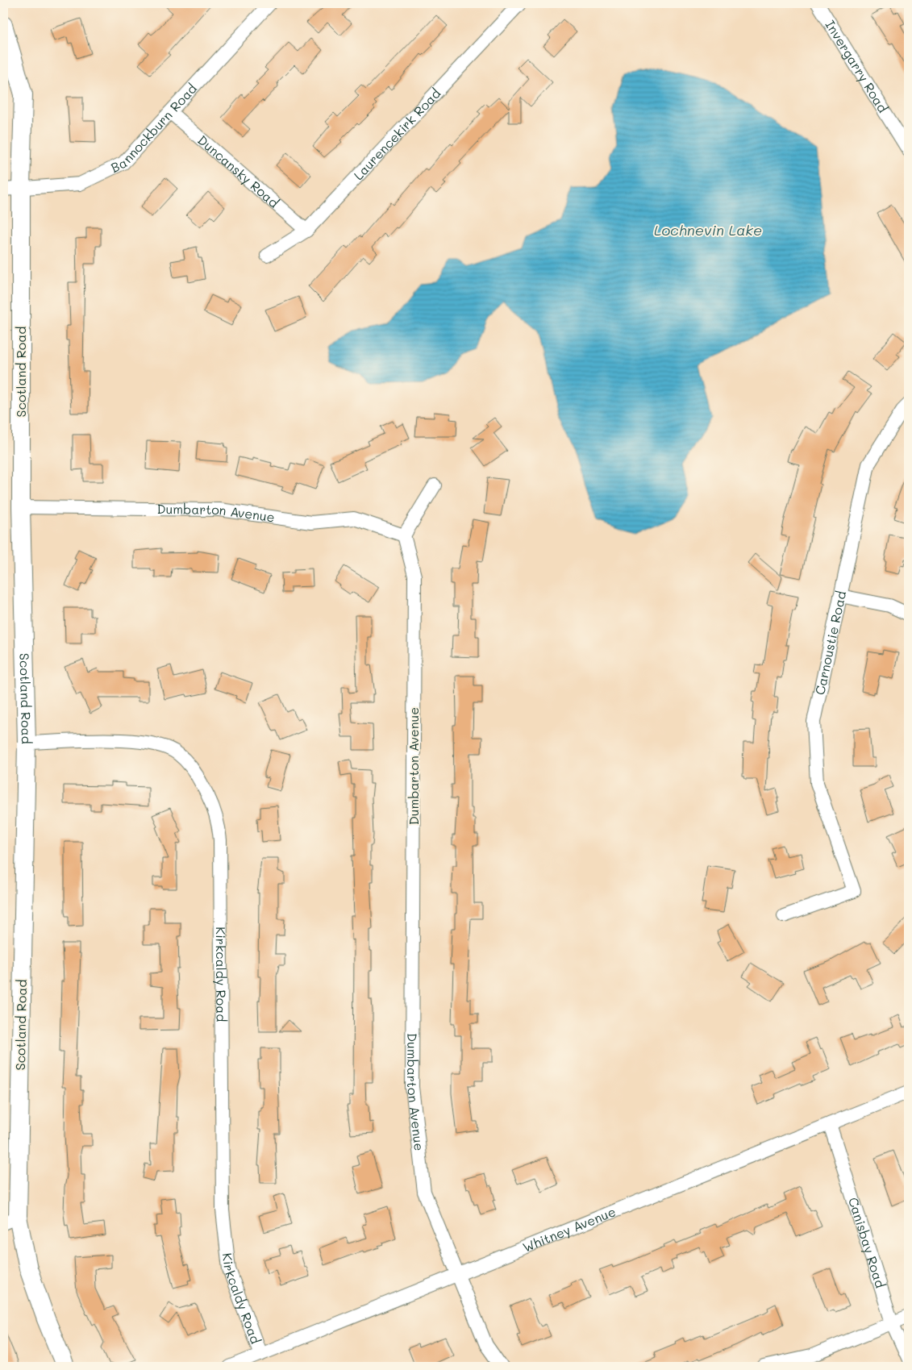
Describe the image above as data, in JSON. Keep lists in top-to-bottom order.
{
  "streets": {
    "street": [
      "Invergarry Road",
      "Bannockburn Road",
      "Laurencekirk Road",
      "Duncansky Road",
      "Scotland Road",
      "Dumbarton Avenue",
      "Carnoustie Road",
      "Kirkcaldy Road",
      "Whitney Avenue",
      "Canisbay Road"
    ]
  },
  "crossings": [
    ["Bannockburn Road", "Duncansky Road"],
    ["Bannockburn Road", "Scotland Road"],
    ["Laurencekirk Road", "Duncansky Road"],
    ["Scotland Road", "Dumbarton Avenue"],
    ["Scotland Road", "Kirkcaldy Road"],
    ["Dumbarton Avenue", "Whitney Avenue"],
    ["Kirkcaldy Road", "Whitney Avenue"],
    ["Whitney Avenue", "Canisbay Road"]
  ],
  "water": ["Lochnevin Lake"]
}
